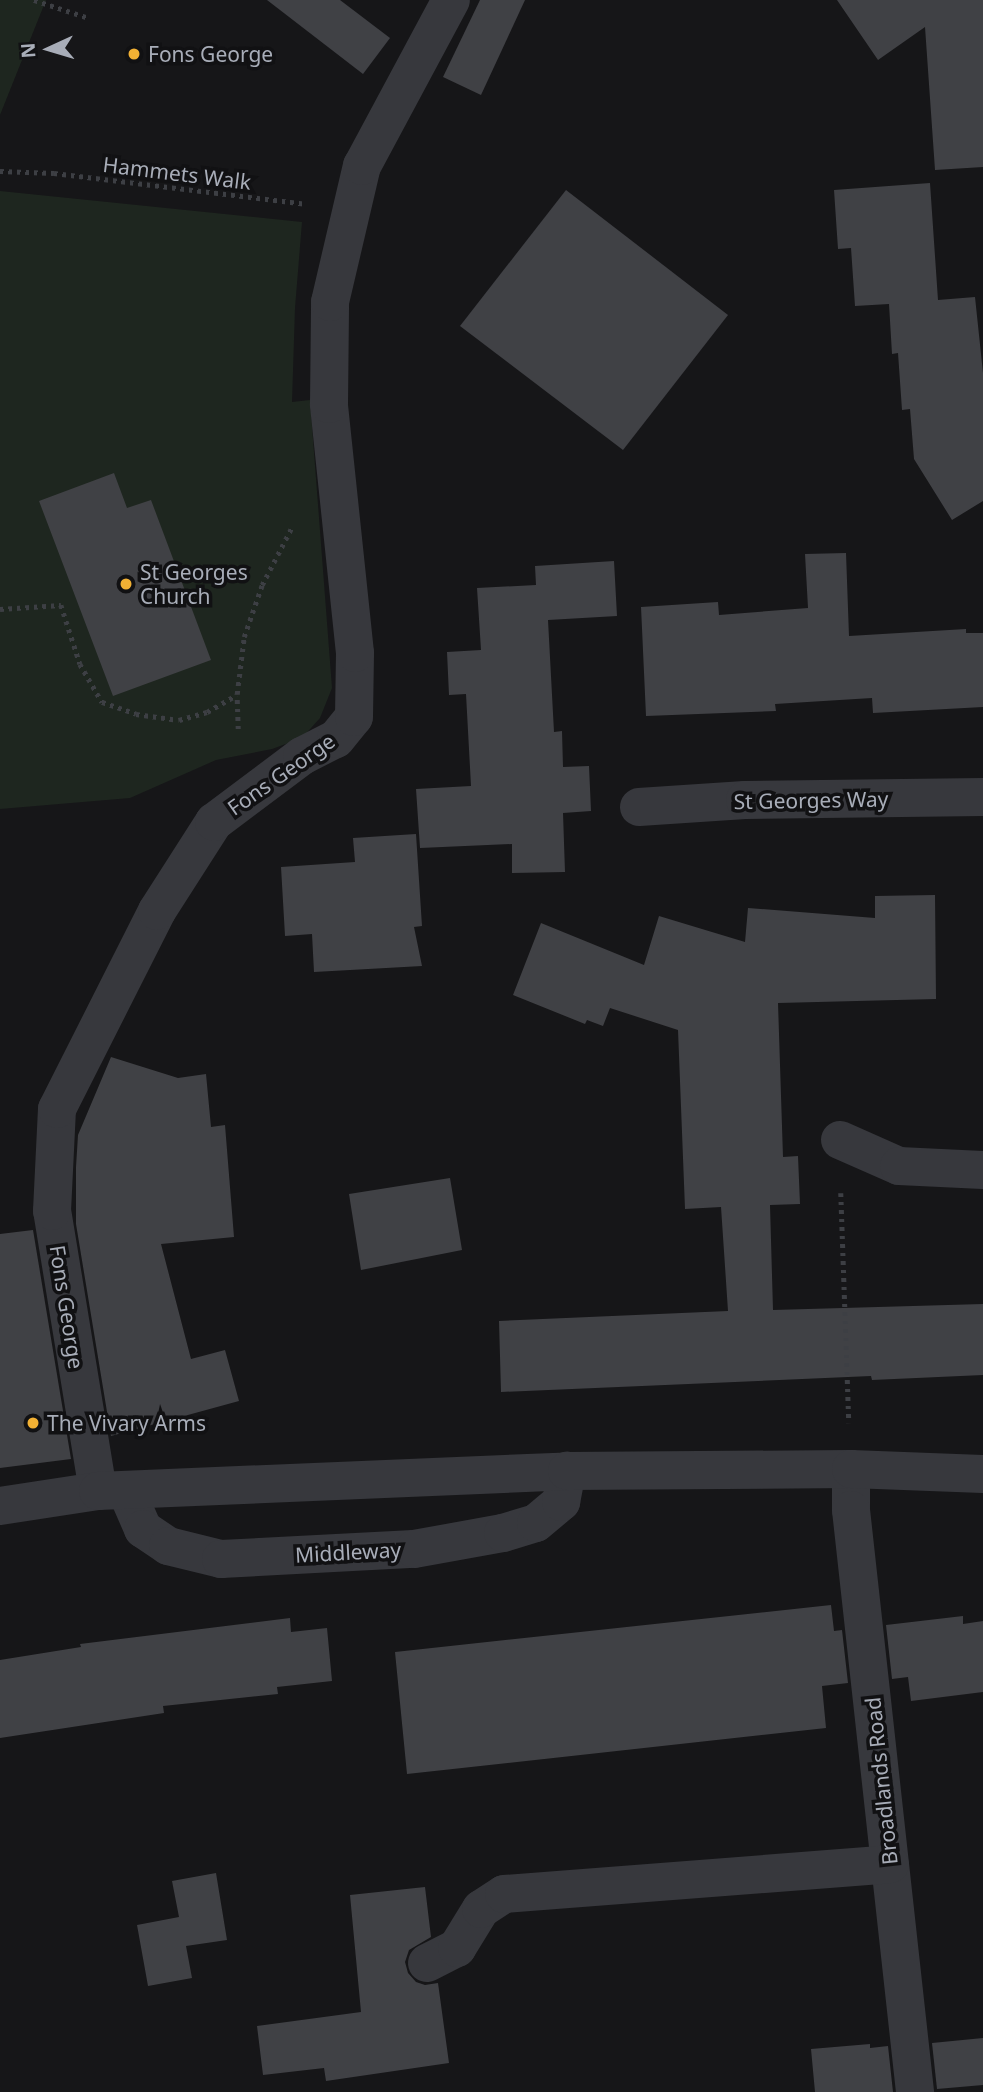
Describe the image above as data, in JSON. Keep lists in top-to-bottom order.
{
  "streets": {
    "street": [
      "Fons George",
      "St Georges Way",
      "Middleway",
      "Broadlands Road"
    ],
    "path": ["Hammets Walk"]
  },
  "crossings": [
    ["Hammets Walk", "Fons George"],
    ["Fons George", "Middleway"]
  ],
  "places": ["Fons George", "St Georges Church", "The Vivary Arms"],
  "north": "left"
}
